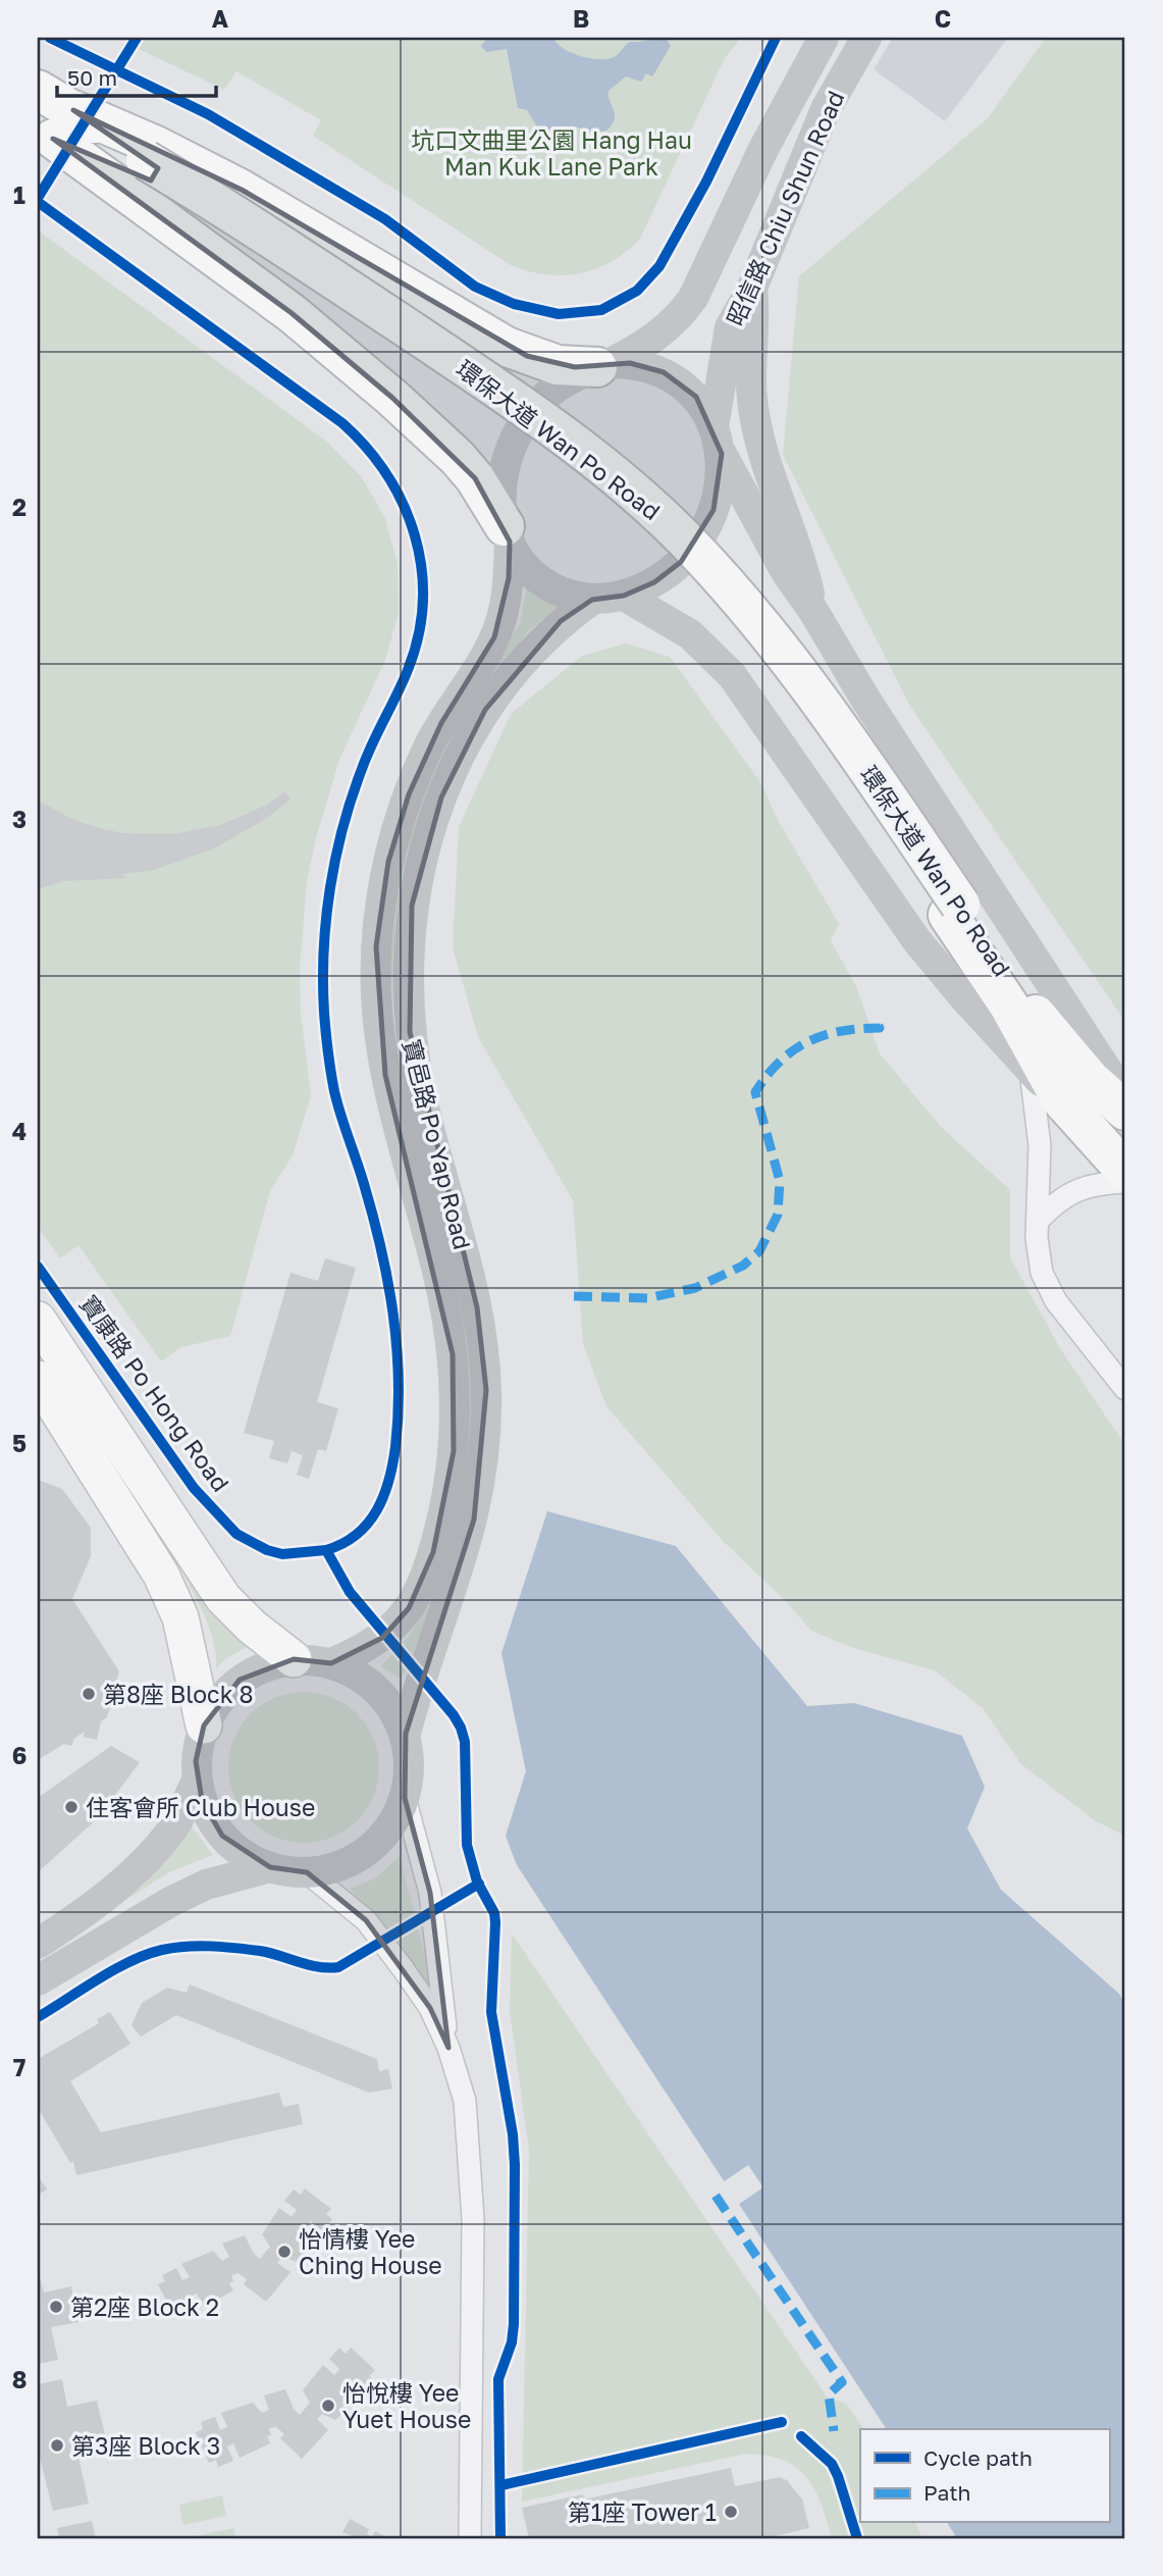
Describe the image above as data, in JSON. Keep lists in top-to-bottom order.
{
  "streets": {
    "highway": ["環保大道 Wan Po Road"],
    "main road": ["昭信路 Chiu Shun Road", "寶邑路 Po Yap Road"],
    "cycle path": ["寶康路 Po Hong Road"]
  },
  "crossings": [
    ["昭信路 Chiu Shun Road", "環保大道 Wan Po Road"],
    ["昭信路 Chiu Shun Road", "寶邑路 Po Yap Road"],
    ["環保大道 Wan Po Road", "寶邑路 Po Yap Road"]
  ],
  "parks": ["坑口文曲里公園 Hang Hau Man Kuk Lane Park"],
  "places": [
    "第8座 Block 8",
    "住客會所 Club House",
    "怡情樓 Yee Ching House",
    "第2座 Block 2",
    "怡悅樓 Yee Yuet House",
    "第3座 Block 3",
    "第1座 Tower 1"
  ],
  "legend": ["Cycle path", "Path"],
  "scale_bar": "50 m",
  "grid": {
    "columns": ["A", "B", "C"],
    "rows": [
      "1",
      "2",
      "3",
      "4",
      "5",
      "6",
      "7",
      "8"
    ]
  }
}
